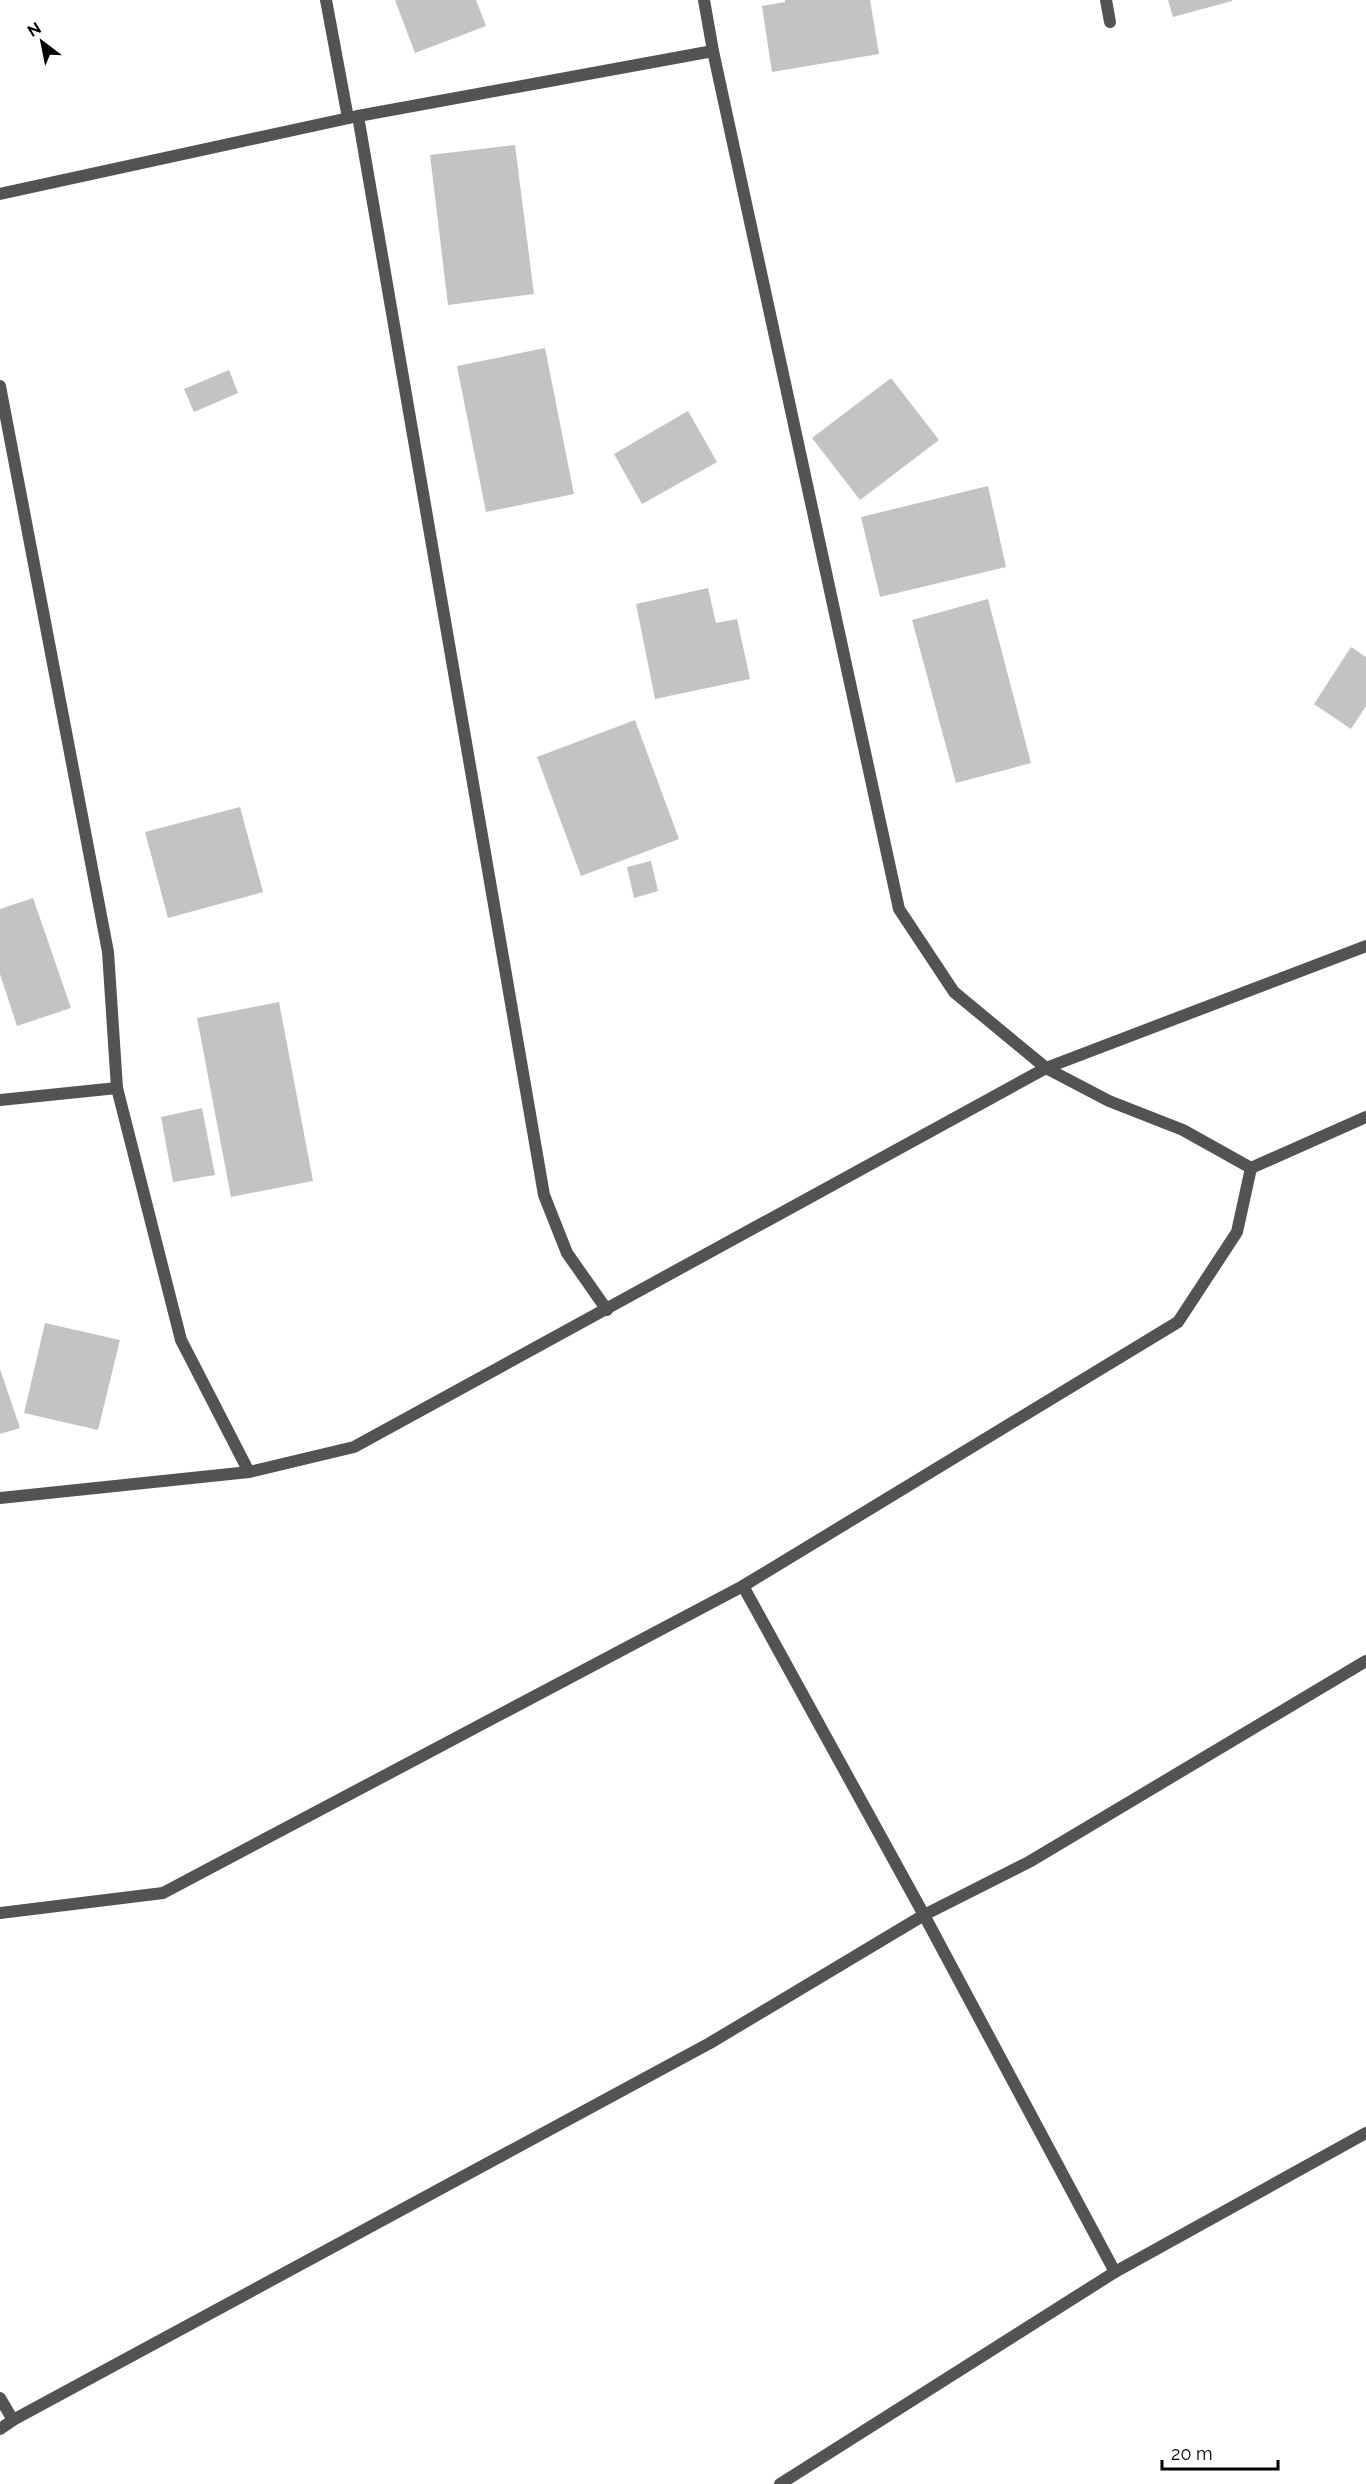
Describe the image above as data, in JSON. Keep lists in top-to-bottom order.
{
  "scale_bar": "20 m",
  "north": "top left"
}
